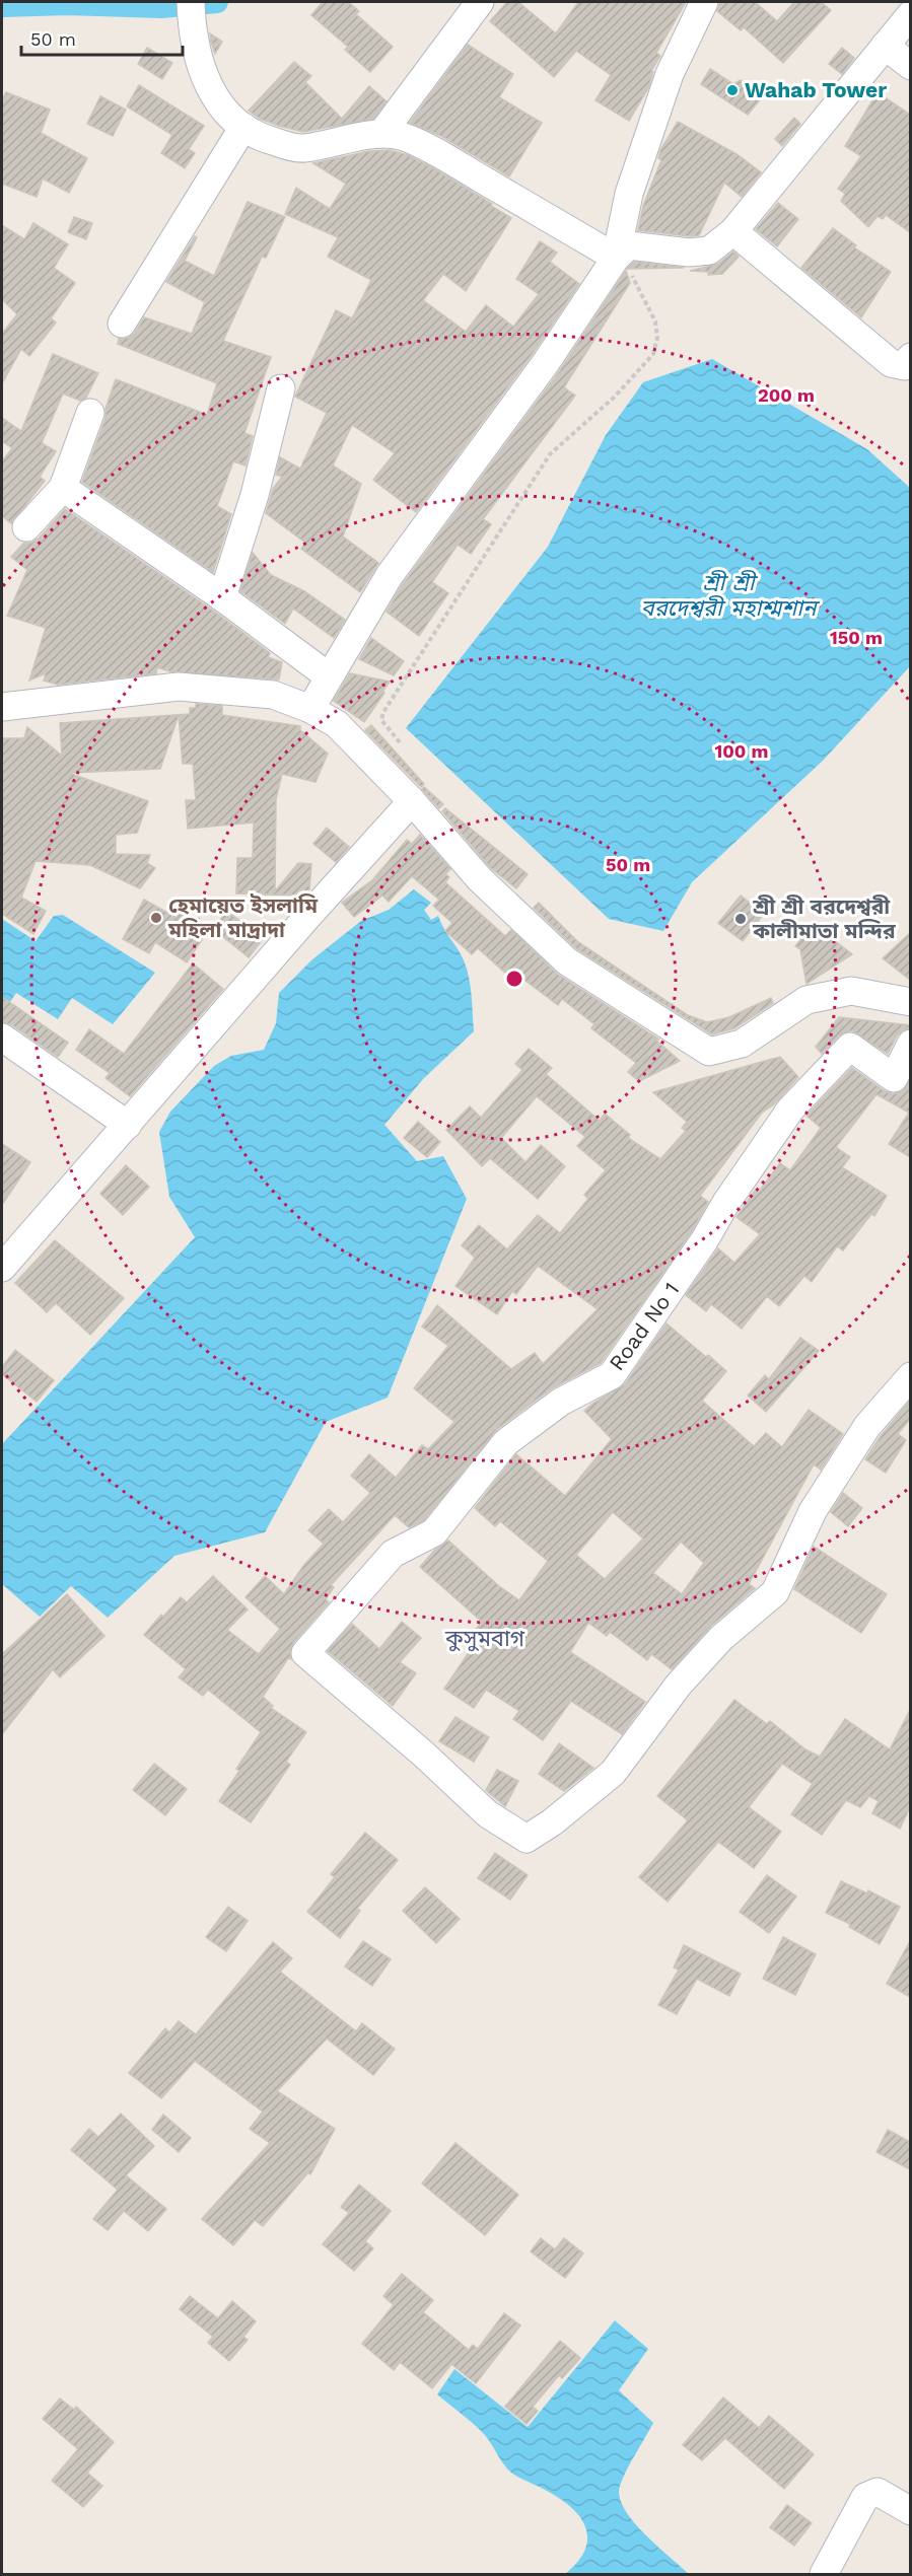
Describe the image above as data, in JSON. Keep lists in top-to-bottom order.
{
  "streets": {
    "street": ["Road No 1"]
  },
  "districts": ["কুসুমবাগ"],
  "water": ["শ্রী শ্রী বরদেশ্বরী মহাশ্মশান"],
  "places": ["Wahab Tower", "হেমায়েত ইসলামি মহিলা মাদ্রাদা", "শ্রী শ্রী বরদেশ্বরী কালীমাতা মন্দির"],
  "scale_bar": "50 m",
  "rings": [
    "200 m",
    "150 m",
    "100 m",
    "50 m"
  ]
}
